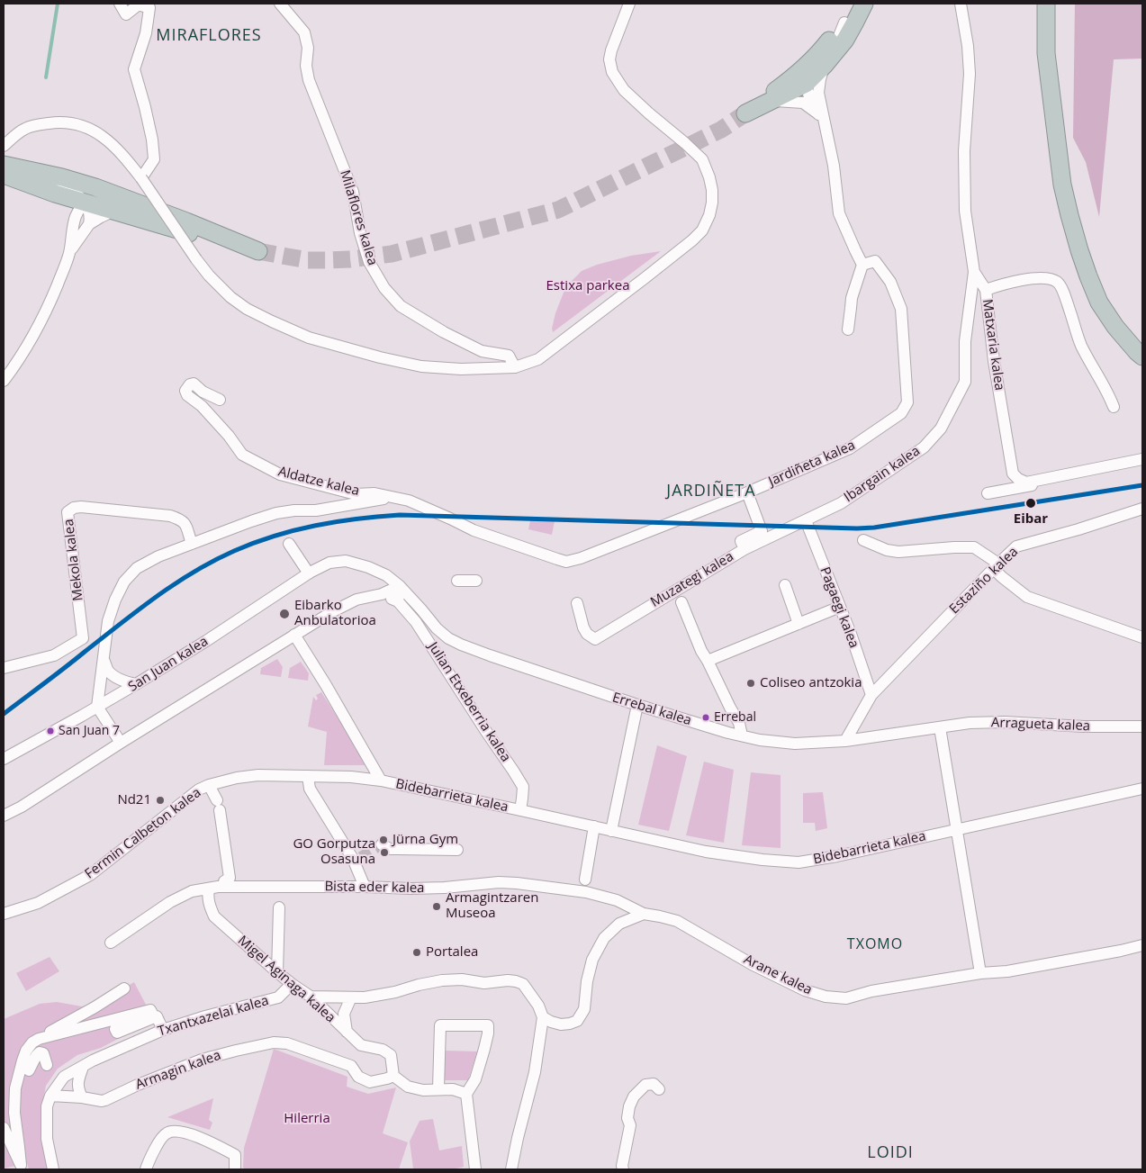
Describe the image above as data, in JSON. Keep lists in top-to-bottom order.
{
  "streets": {
    "street": [
      "Milaflores kalea",
      "Matxaria kalea",
      "Jardiñeta kalea",
      "Ibargain kalea",
      "Aldatze kalea",
      "Mekola kalea",
      "Muzategi kalea",
      "Estaziño kalea",
      "Pagaegi kalea",
      "San Juan kalea",
      "Julian Etxeberria kalea",
      "Errebal kalea",
      "Arragueta kalea",
      "Bidebarrieta kalea",
      "Fermin Calbeton kalea",
      "Bista eder kalea",
      "Arane kalea",
      "Migel Aginaga kalea",
      "Txantxazelai kalea",
      "Armagin kalea"
    ]
  },
  "crossings": [
    ["Matxaria kalea", "Ibargain kalea"],
    ["Jardiñeta kalea", "Aldatze kalea"],
    ["Jardiñeta kalea", "Muzategi kalea"],
    ["Ibargain kalea", "Muzategi kalea"],
    ["Ibargain kalea", "Pagaegi kalea"],
    ["Aldatze kalea", "Mekola kalea"],
    ["Aldatze kalea", "San Juan kalea"],
    ["Estaziño kalea", "Pagaegi kalea"],
    ["Estaziño kalea", "Errebal kalea"],
    ["Estaziño kalea", "Arragueta kalea"],
    ["San Juan kalea", "Julian Etxeberria kalea"],
    ["Julian Etxeberria kalea", "Errebal kalea"],
    ["Julian Etxeberria kalea", "Bidebarrieta kalea"],
    ["Errebal kalea", "Arragueta kalea"],
    ["Bidebarrieta kalea", "Fermin Calbeton kalea"],
    ["Bista eder kalea", "Arane kalea"],
    ["Bista eder kalea", "Migel Aginaga kalea"],
    ["Migel Aginaga kalea", "Txantxazelai kalea"],
    ["Migel Aginaga kalea", "Armagin kalea"]
  ],
  "districts": [
    "MIRAFLORES",
    "JARDIÑETA",
    "TXOMO",
    "LOIDI"
  ],
  "parks": ["Estixa parkea", "Hilerria"],
  "places": [
    "Eibar",
    "Eibarko Anbulatorioa",
    "Coliseo antzokia",
    "Errebal",
    "San Juan 7",
    "Nd21",
    "Jürna Gym",
    "GO Gorputza Osasuna",
    "Armagintzaren Museoa",
    "Portalea"
  ]
}
